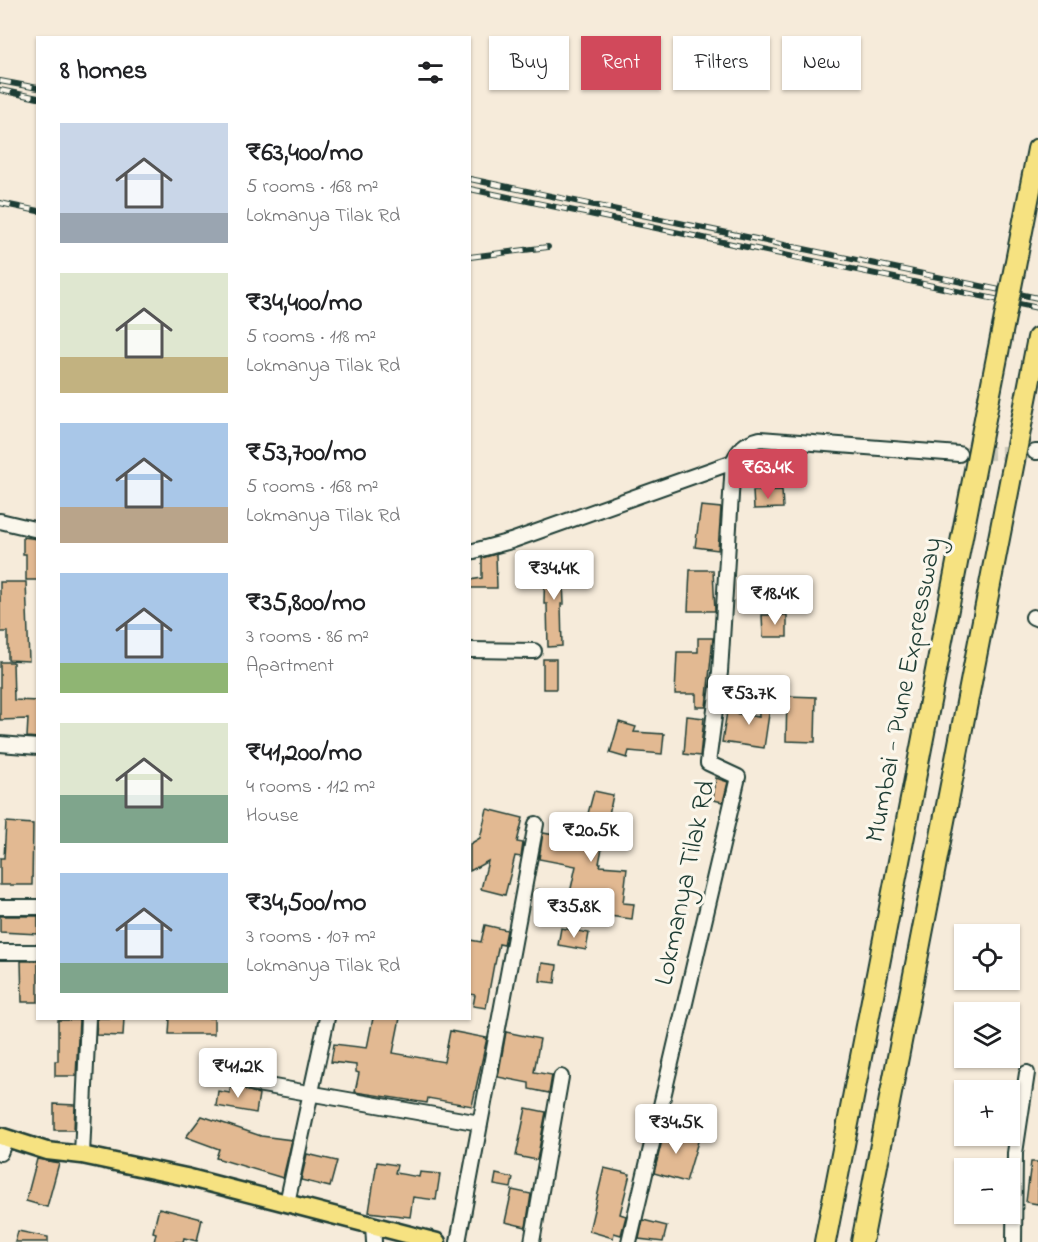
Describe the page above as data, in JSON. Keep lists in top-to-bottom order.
{
  "streets": {
    "highway": ["Mumbai - Pune Expressway"],
    "street": ["Lokmanya Tilak Rd"]
  },
  "page": {
    "chip": [
      "Buy",
      "Rent",
      "Filters",
      "New"
    ],
    "heading": "8 homes",
    "list": [
      {
        "name": "₹63,400/mo",
        "note": "5 rooms · 168 m² · Lokmanya Tilak Rd"
      },
      {
        "name": "₹34,400/mo",
        "note": "5 rooms · 118 m² · Lokmanya Tilak Rd"
      },
      {
        "name": "₹53,700/mo",
        "note": "5 rooms · 168 m² · Lokmanya Tilak Rd"
      },
      {
        "name": "₹35,800/mo",
        "note": "3 rooms · 86 m² · Apartment"
      },
      {
        "name": "₹41,200/mo",
        "note": "4 rooms · 112 m² · House"
      },
      {
        "name": "₹34,500/mo",
        "note": "3 rooms · 107 m² · Lokmanya Tilak Rd"
      }
    ],
    "price": [
      "₹63.4K",
      "₹34.4K",
      "₹18.4K",
      "₹53.7K",
      "₹20.5K",
      "₹35.8K",
      "₹41.2K",
      "₹34.5K"
    ],
    "map_buttons": ["+", "−"]
  }
}
